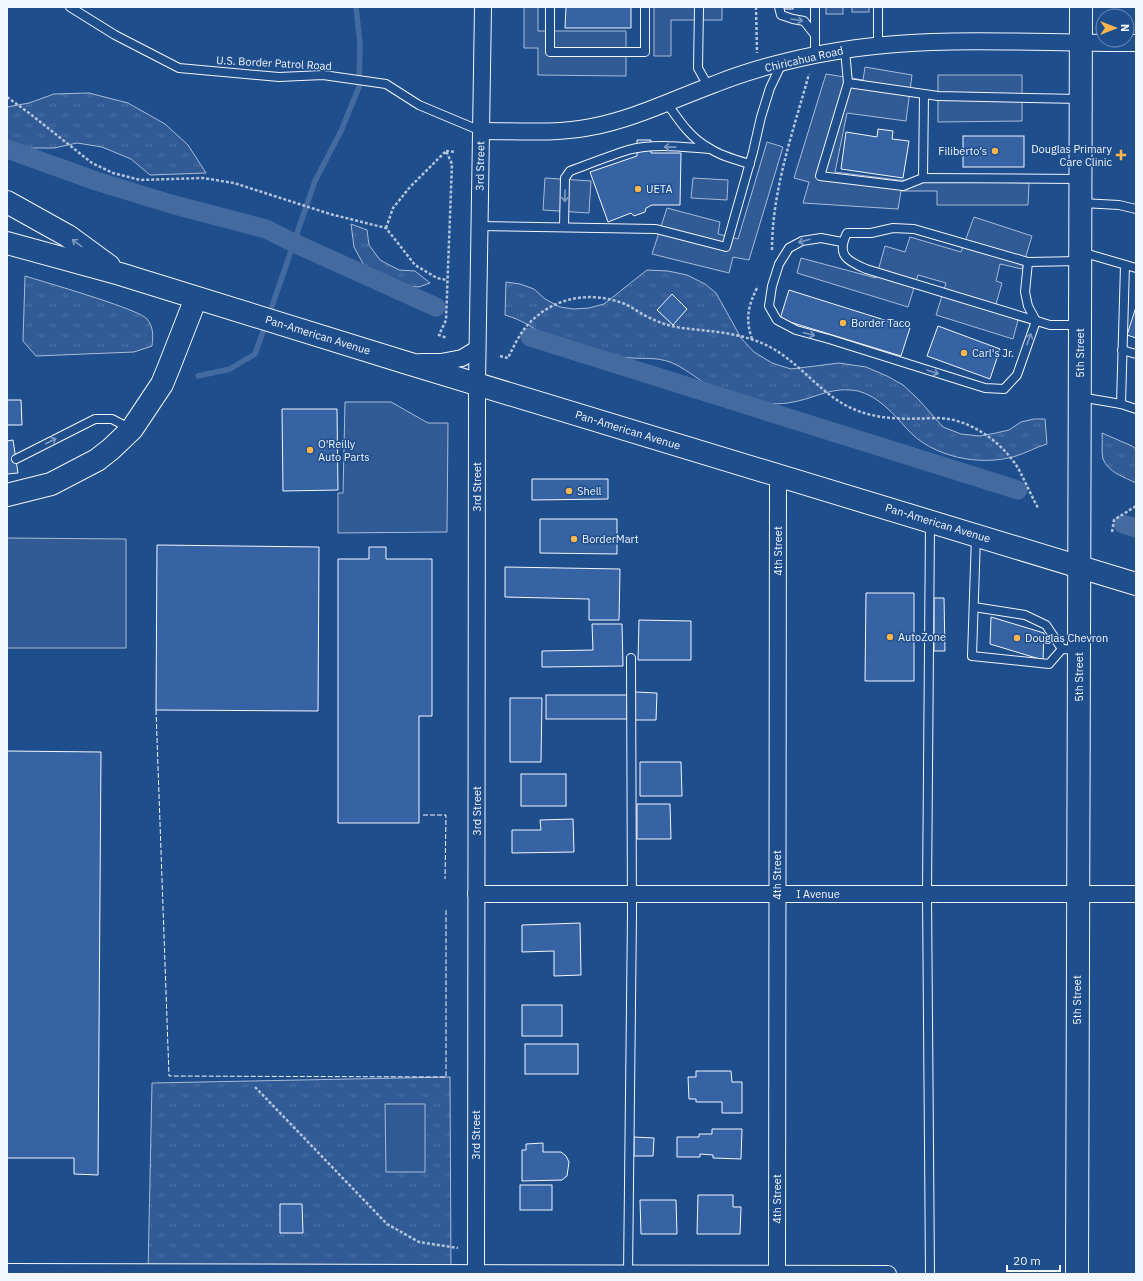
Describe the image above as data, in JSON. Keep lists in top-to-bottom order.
{
  "streets": {
    "main road": ["Pan-American Avenue", "5th Street"],
    "street": [
      "Chiricahua Road",
      "3rd Street",
      "4th Street",
      "I Avenue"
    ],
    "lane": ["U.S. Border Patrol Road"]
  },
  "crossings": [
    ["Chiricahua Road", "U.S. Border Patrol Road"],
    ["Chiricahua Road", "3rd Street"],
    ["Chiricahua Road", "5th Street"],
    ["U.S. Border Patrol Road", "3rd Street"],
    ["3rd Street", "Pan-American Avenue"],
    ["3rd Street", "I Avenue"],
    ["Pan-American Avenue", "5th Street"],
    ["Pan-American Avenue", "4th Street"],
    ["5th Street", "I Avenue"],
    ["4th Street", "I Avenue"]
  ],
  "places": {
    "other": [
      "Filiberto’s",
      "UETA",
      "Border Taco",
      "Carl's Jr.",
      "O'Reilly Auto Parts",
      "Shell",
      "BorderMart",
      "AutoZone",
      "Douglas Chevron"
    ],
    "health": ["Douglas Primary Care Clinic"]
  },
  "scale_bar": "20 m",
  "north": "right"
}
